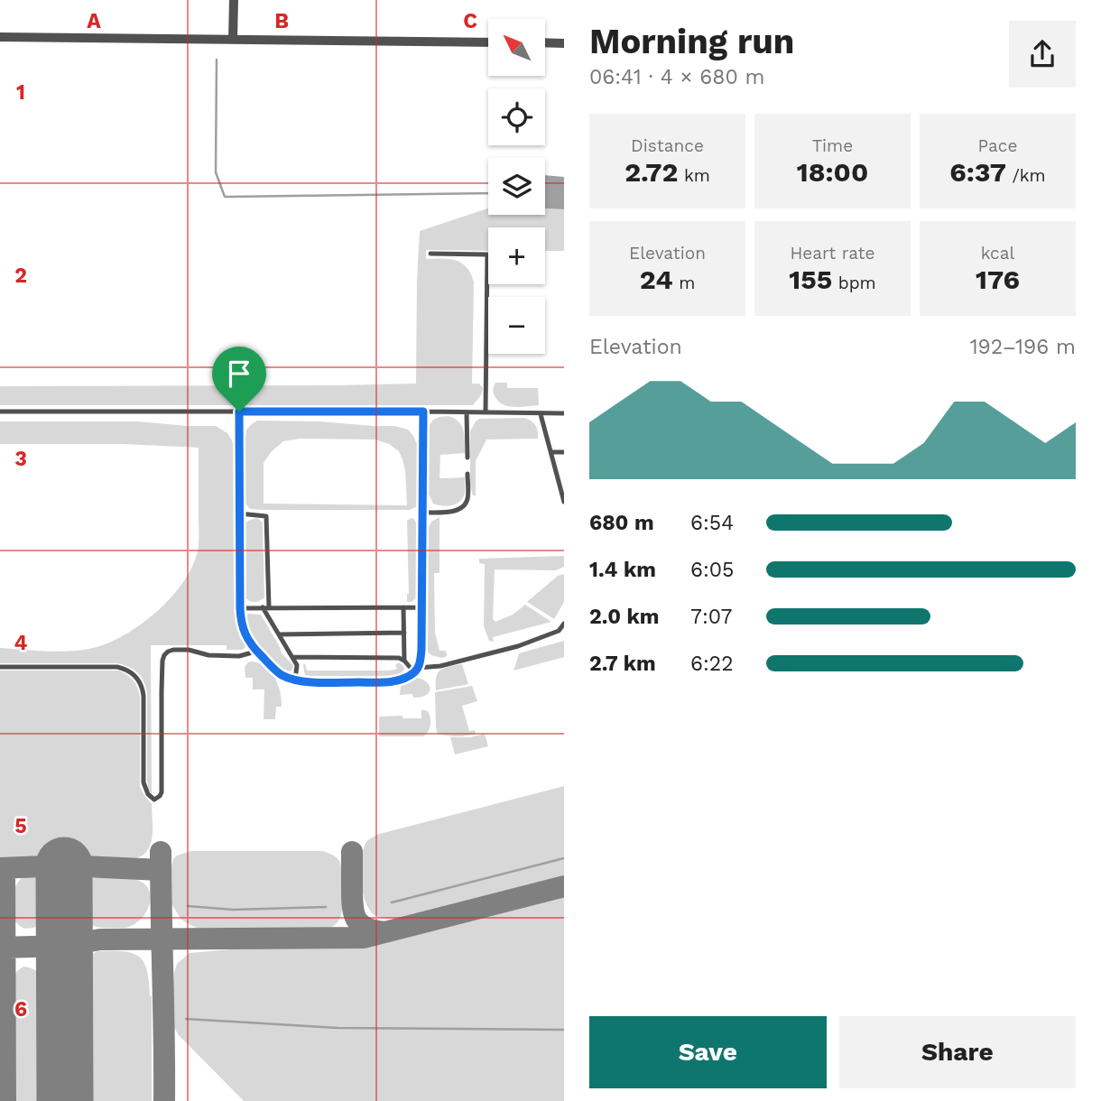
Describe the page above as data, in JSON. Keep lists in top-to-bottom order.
{
  "north": "top left",
  "page": {
    "heading": ["Morning run", "06:41 · 4 × 680 m"],
    "map_buttons": ["+", "−"],
    "stats": [
      ["Distance", "2.72 km"],
      ["Time", "18:00"],
      ["Pace", "6:37 /km"],
      ["Elevation", "24 m"],
      ["Heart rate", "155 bpm"],
      ["kcal", "176"]
    ],
    "chart": ["Elevation", "192–196 m"],
    "list": [
      {
        "name": "680 m",
        "note": "6:54"
      },
      {
        "name": "1.4 km",
        "note": "6:05"
      },
      {
        "name": "2.0 km",
        "note": "7:07"
      },
      {
        "name": "2.7 km",
        "note": "6:22"
      }
    ],
    "buttons": ["Save", "Share"]
  },
  "grid": {
    "columns": ["A", "B", "C"],
    "rows": [
      "1",
      "2",
      "3",
      "4",
      "5",
      "6"
    ]
  }
}
